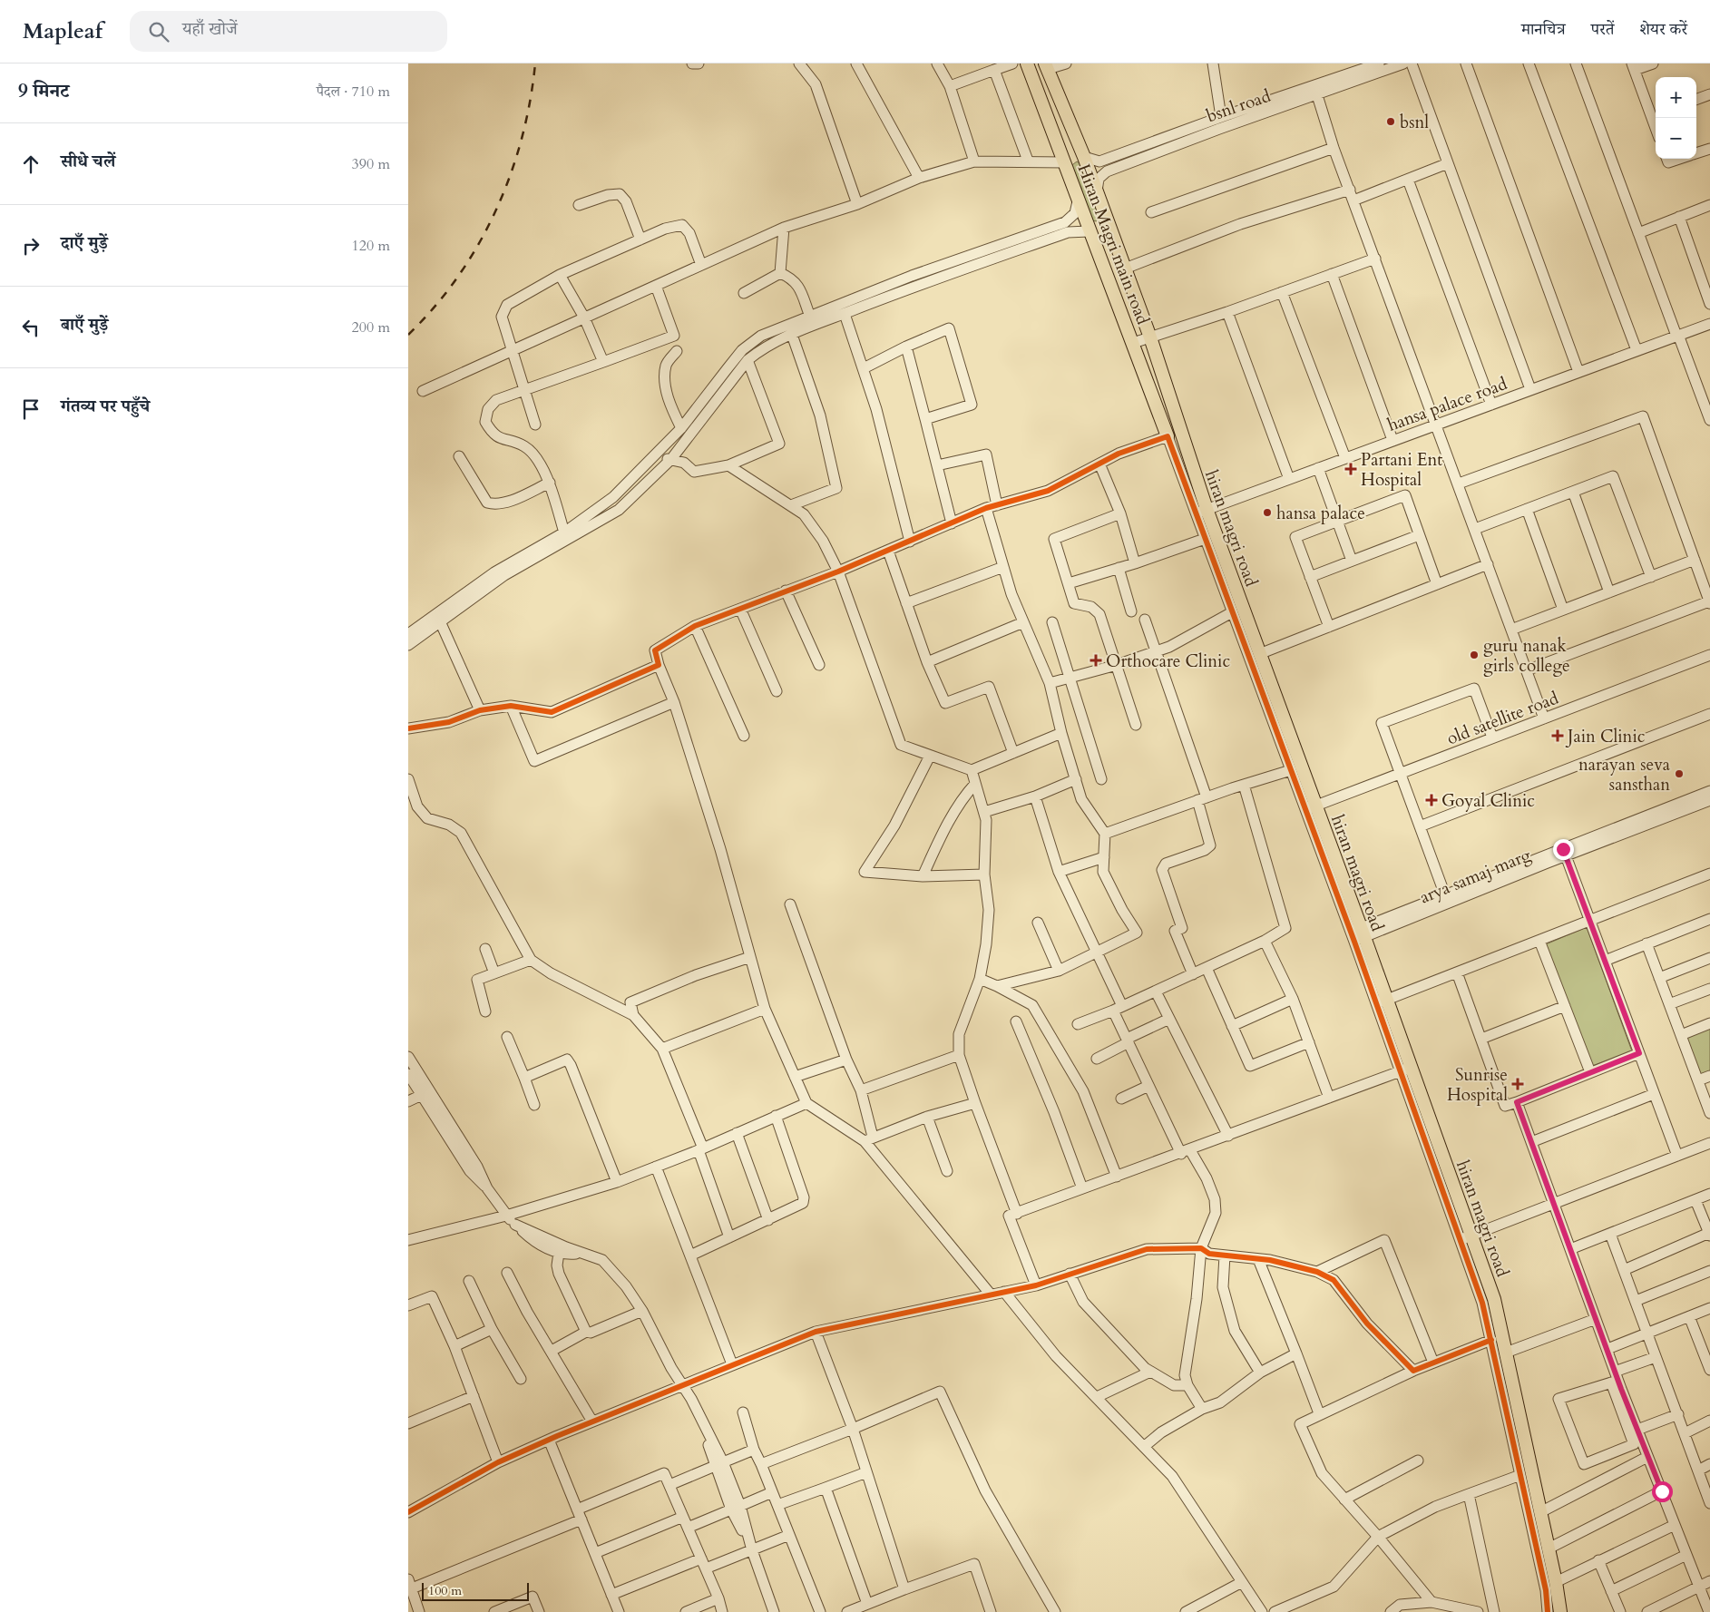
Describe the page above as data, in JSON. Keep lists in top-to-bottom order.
{
  "streets": {
    "main road": ["Hiran Magri main road", "hiran magri road"],
    "street": [
      "bsnl road",
      "hansa palace road",
      "old satellite road",
      "arya samaj marg"
    ]
  },
  "crossings": [
    ["bsnl road", "Hiran Magri main road"],
    ["bsnl road", "hiran magri road"],
    ["Hiran Magri main road", "hiran magri road"],
    ["hansa palace road", "hiran magri road"],
    ["hiran magri road", "old satellite road"],
    ["hiran magri road", "arya samaj marg"]
  ],
  "places": {
    "other": [
      "bsnl",
      "hansa palace",
      "guru nanak girls college",
      "narayan seva sansthan"
    ],
    "health": [
      "Partani Ent Hospital",
      "Orthocare Clinic",
      "Jain Clinic",
      "Goyal Clinic",
      "Sunrise Hospital"
    ]
  },
  "scale_bar": "100 m",
  "page": {
    "header": "Mapleaf",
    "search": "यहाँ खोजें",
    "nav": ["मानचित्र", "परतें", "शेयर करें"],
    "heading": ["9 मिनट", "पैदल · 710 m"],
    "map_buttons": ["+", "−"],
    "list": [
      ["सीधे चलें", "390 m"],
      ["दाएँ मुड़ें", "120 m"],
      ["बाएँ मुड़ें", "200 m"],
      "गंतव्य पर पहुँचे"
    ],
    "scale": "100 m"
  }
}
